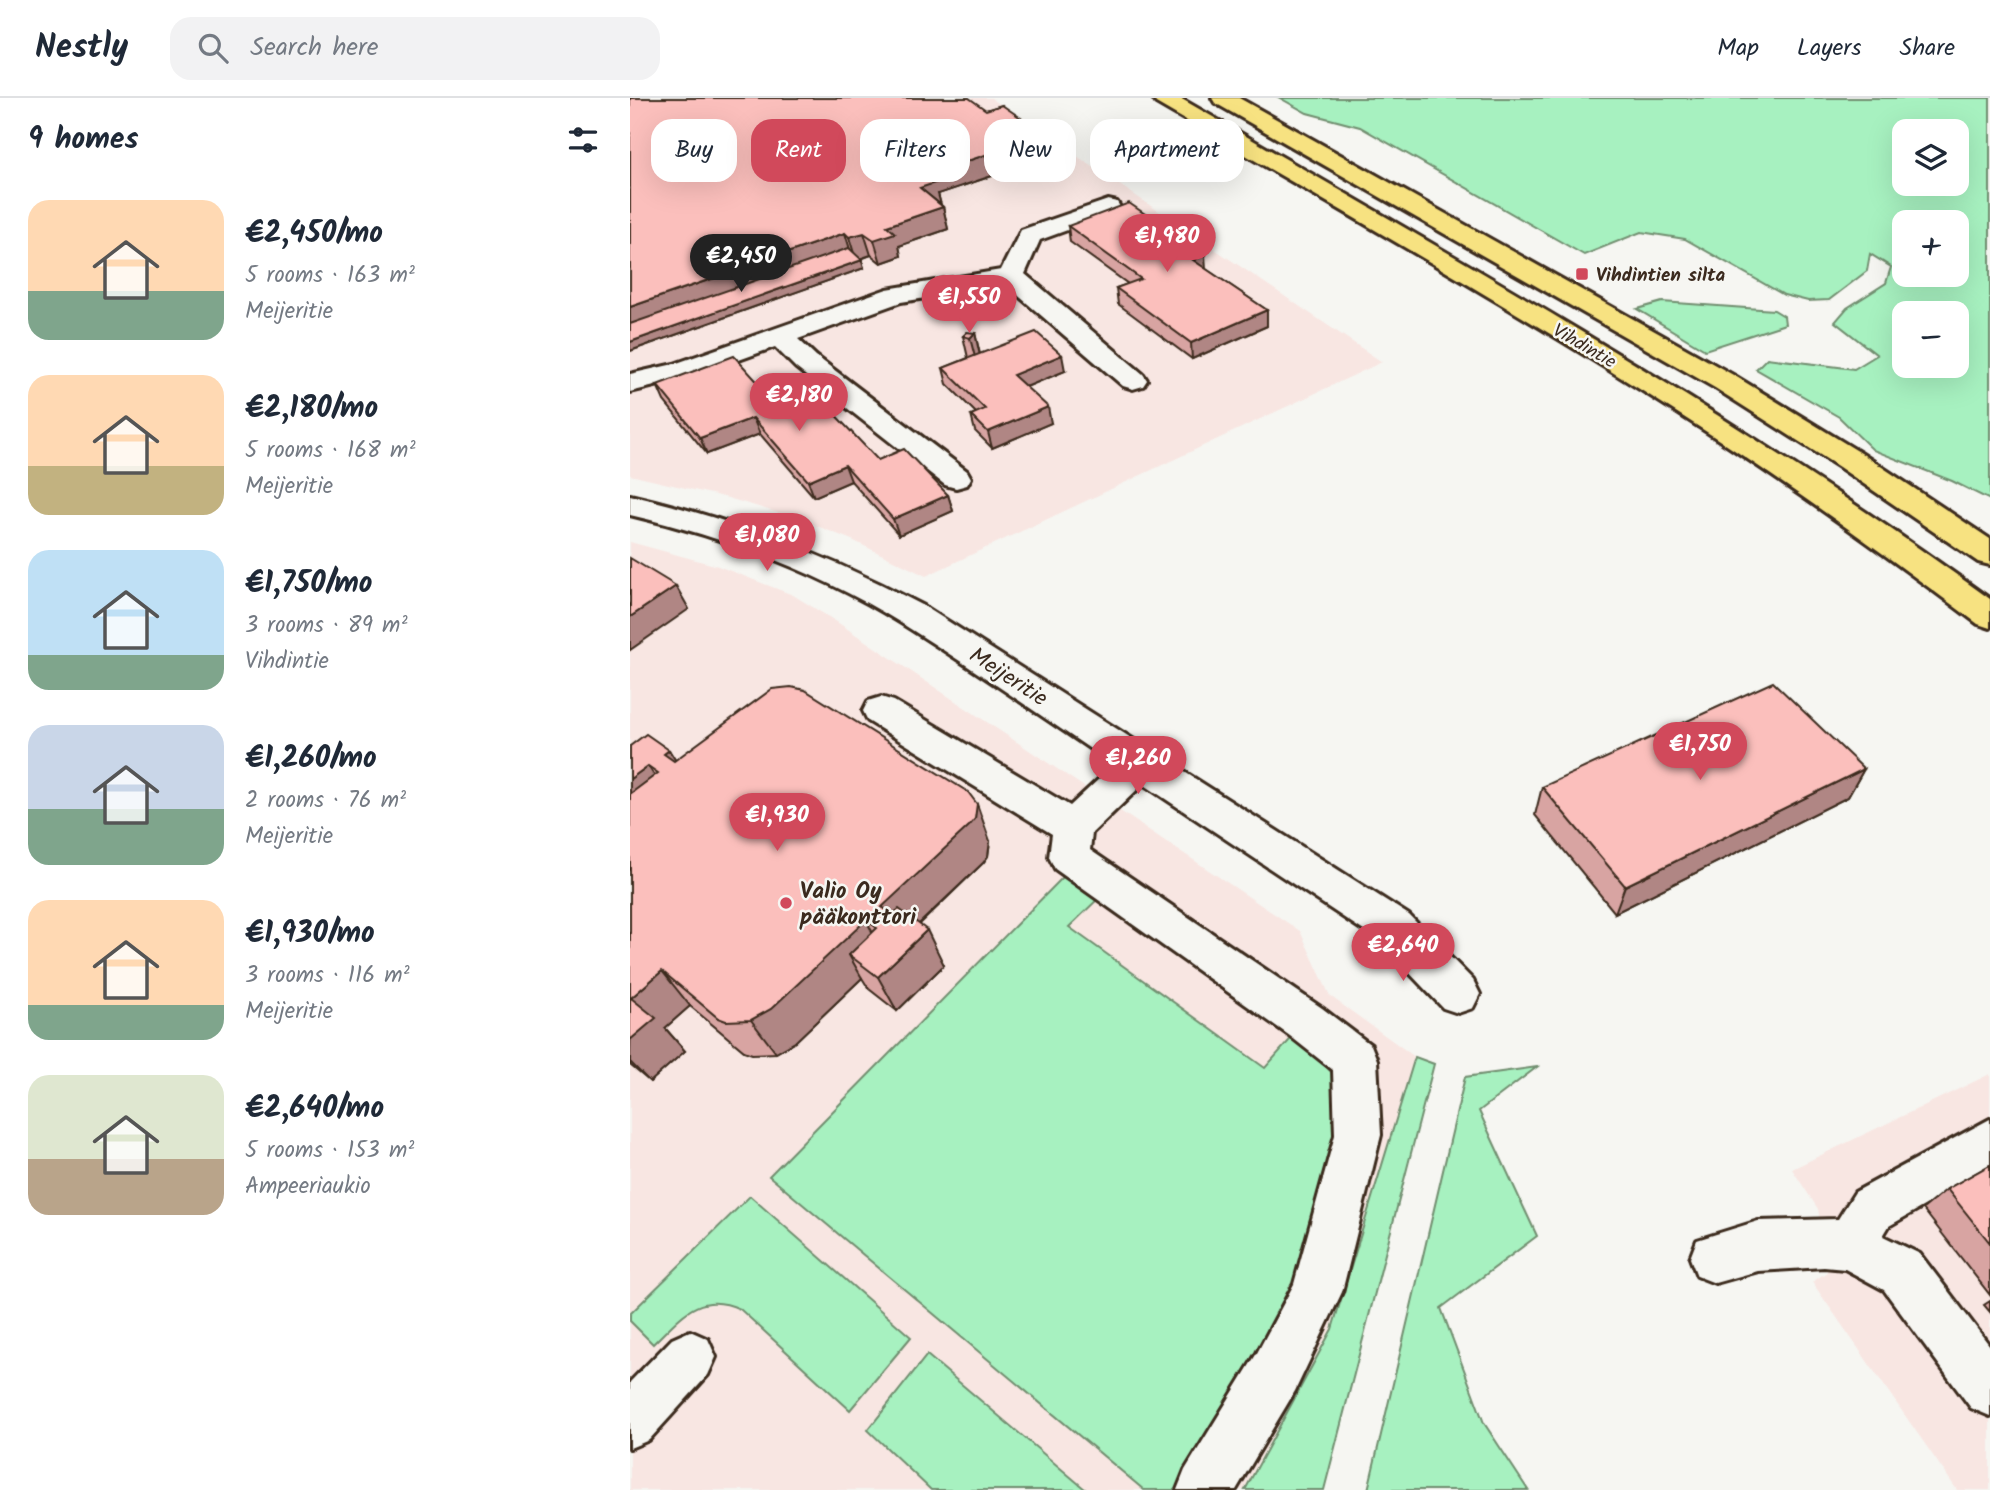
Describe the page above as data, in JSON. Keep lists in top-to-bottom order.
{
  "streets": {
    "main road": ["Vihdintie"],
    "street": ["Meijeritie"]
  },
  "places": {
    "transit": ["Vihdintien silta"],
    "other": ["Valio Oy pääkonttori"]
  },
  "page": {
    "header": "Nestly",
    "search": "Search here",
    "nav": ["Map", "Layers", "Share"],
    "heading": "9 homes",
    "map_buttons": ["+", "−"],
    "chip": [
      "Buy",
      "Rent",
      "Filters",
      "New",
      "Apartment"
    ],
    "list": [
      {
        "name": "€2,450/mo",
        "note": "5 rooms · 163 m² · Meijeritie"
      },
      {
        "name": "€2,180/mo",
        "note": "5 rooms · 168 m² · Meijeritie"
      },
      {
        "name": "€1,750/mo",
        "note": "3 rooms · 89 m² · Vihdintie"
      },
      {
        "name": "€1,260/mo",
        "note": "2 rooms · 76 m² · Meijeritie"
      },
      {
        "name": "€1,930/mo",
        "note": "3 rooms · 116 m² · Meijeritie"
      },
      {
        "name": "€2,640/mo",
        "note": "5 rooms · 153 m² · Ampeeriaukio"
      }
    ],
    "price": [
      "€1,980",
      "€2,450",
      "€1,550",
      "€2,180",
      "€1,080",
      "€1,750",
      "€1,260",
      "€1,930",
      "€2,640"
    ]
  }
}
